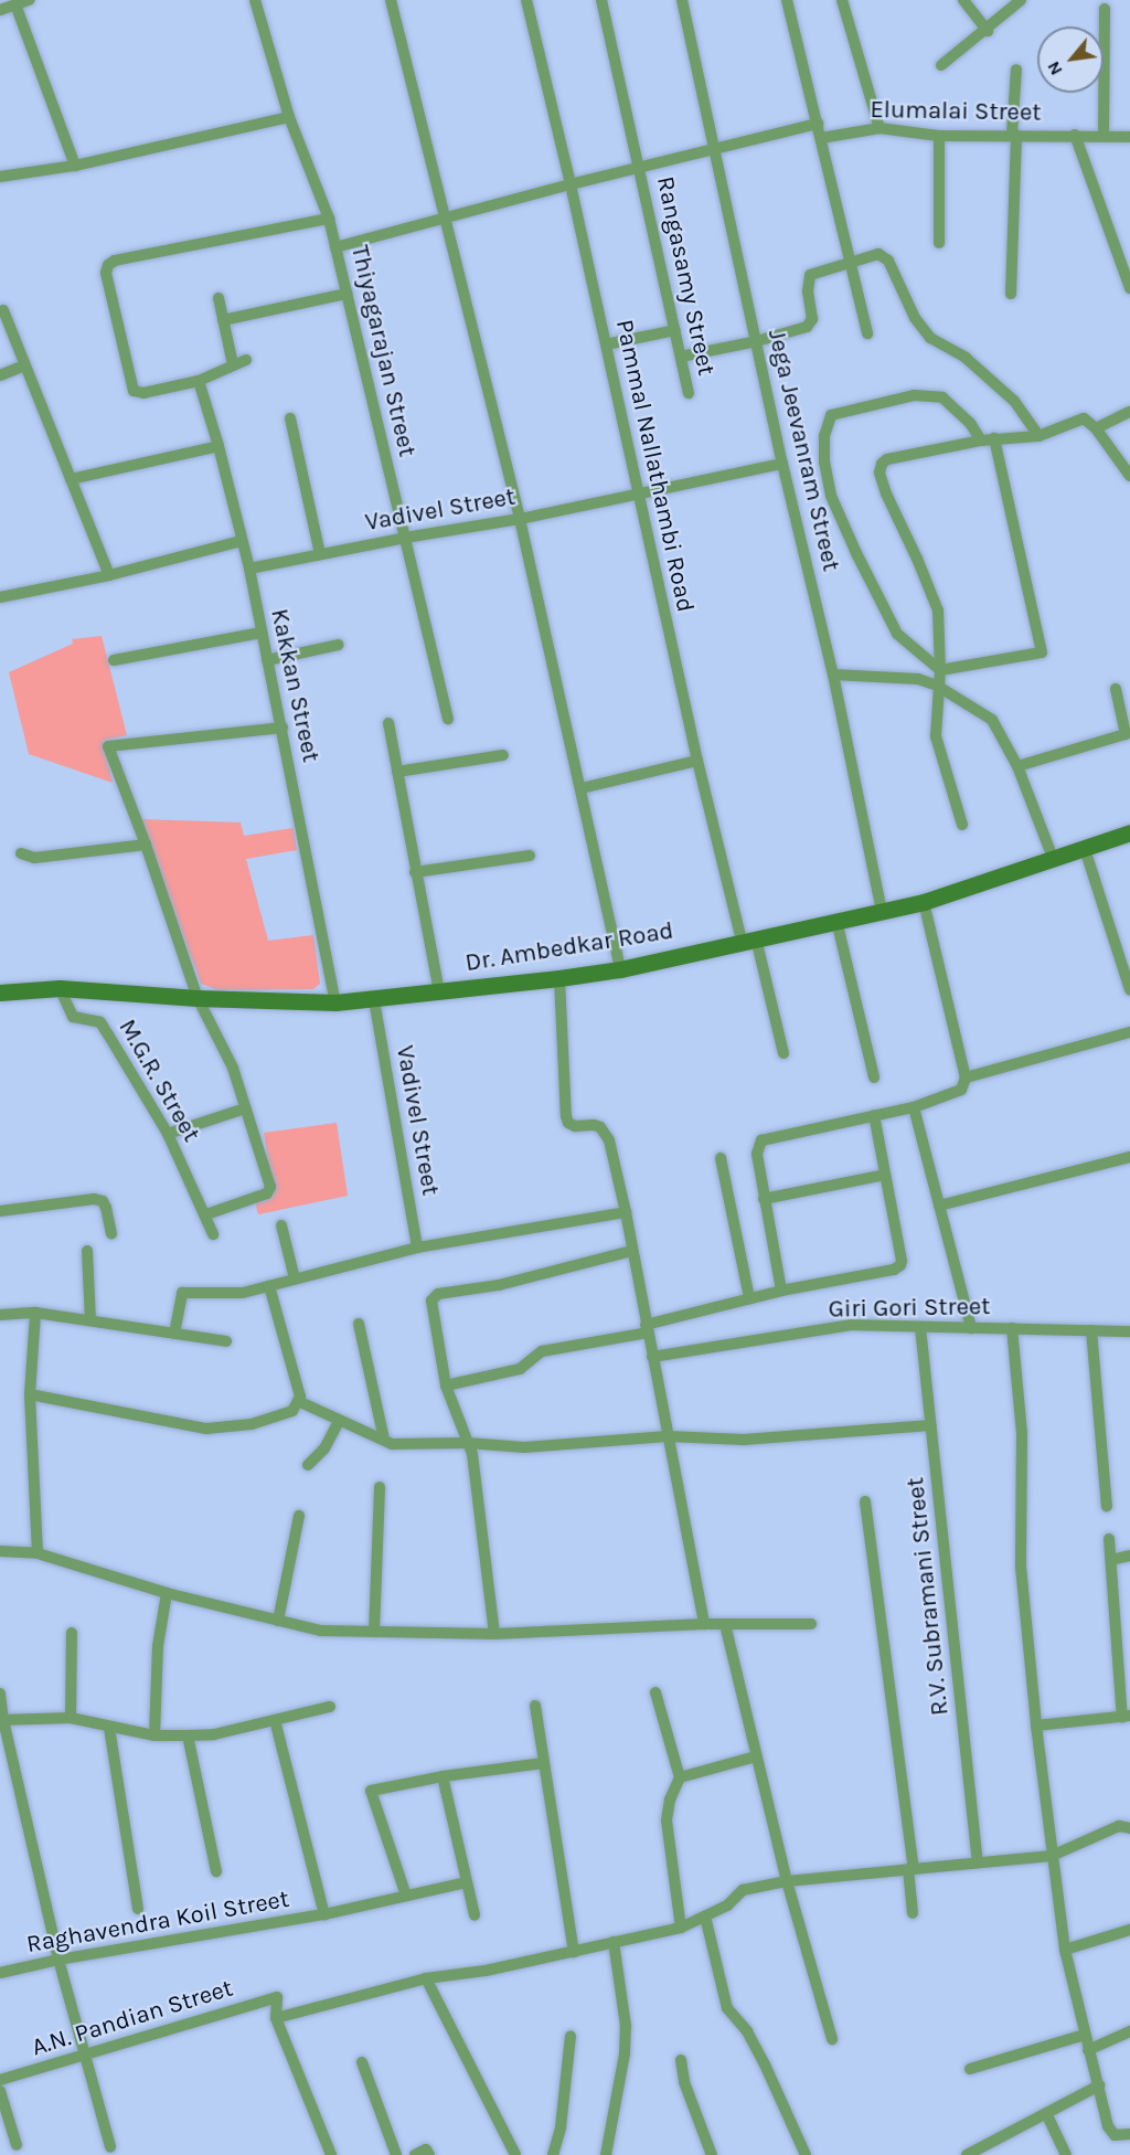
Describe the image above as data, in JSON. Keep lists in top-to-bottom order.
{
  "streets": {
    "street": [
      "Elumalai Street",
      "Rangasamy Street",
      "Thiyagarajan Street",
      "Jega Jeevanram Street",
      "Pammal Nallathambi Road",
      "Vadivel Street",
      "Kakkan Street",
      "Dr. Ambedkar Road",
      "M.G.R. Street",
      "Giri Gori Street",
      "R.V. Subramani Street",
      "Raghavendra Koil Street",
      "A.N. Pandian Street"
    ]
  },
  "crossings": [
    ["Thiyagarajan Street", "Vadivel Street"],
    ["Jega Jeevanram Street", "Vadivel Street"],
    ["Jega Jeevanram Street", "Dr. Ambedkar Road"],
    ["Pammal Nallathambi Road", "Vadivel Street"],
    ["Pammal Nallathambi Road", "Dr. Ambedkar Road"],
    ["Vadivel Street", "Kakkan Street"],
    ["Vadivel Street", "Dr. Ambedkar Road"],
    ["Kakkan Street", "Dr. Ambedkar Road"],
    ["Dr. Ambedkar Road", "M.G.R. Street"],
    ["Giri Gori Street", "R.V. Subramani Street"]
  ],
  "north": "bottom left"
}
